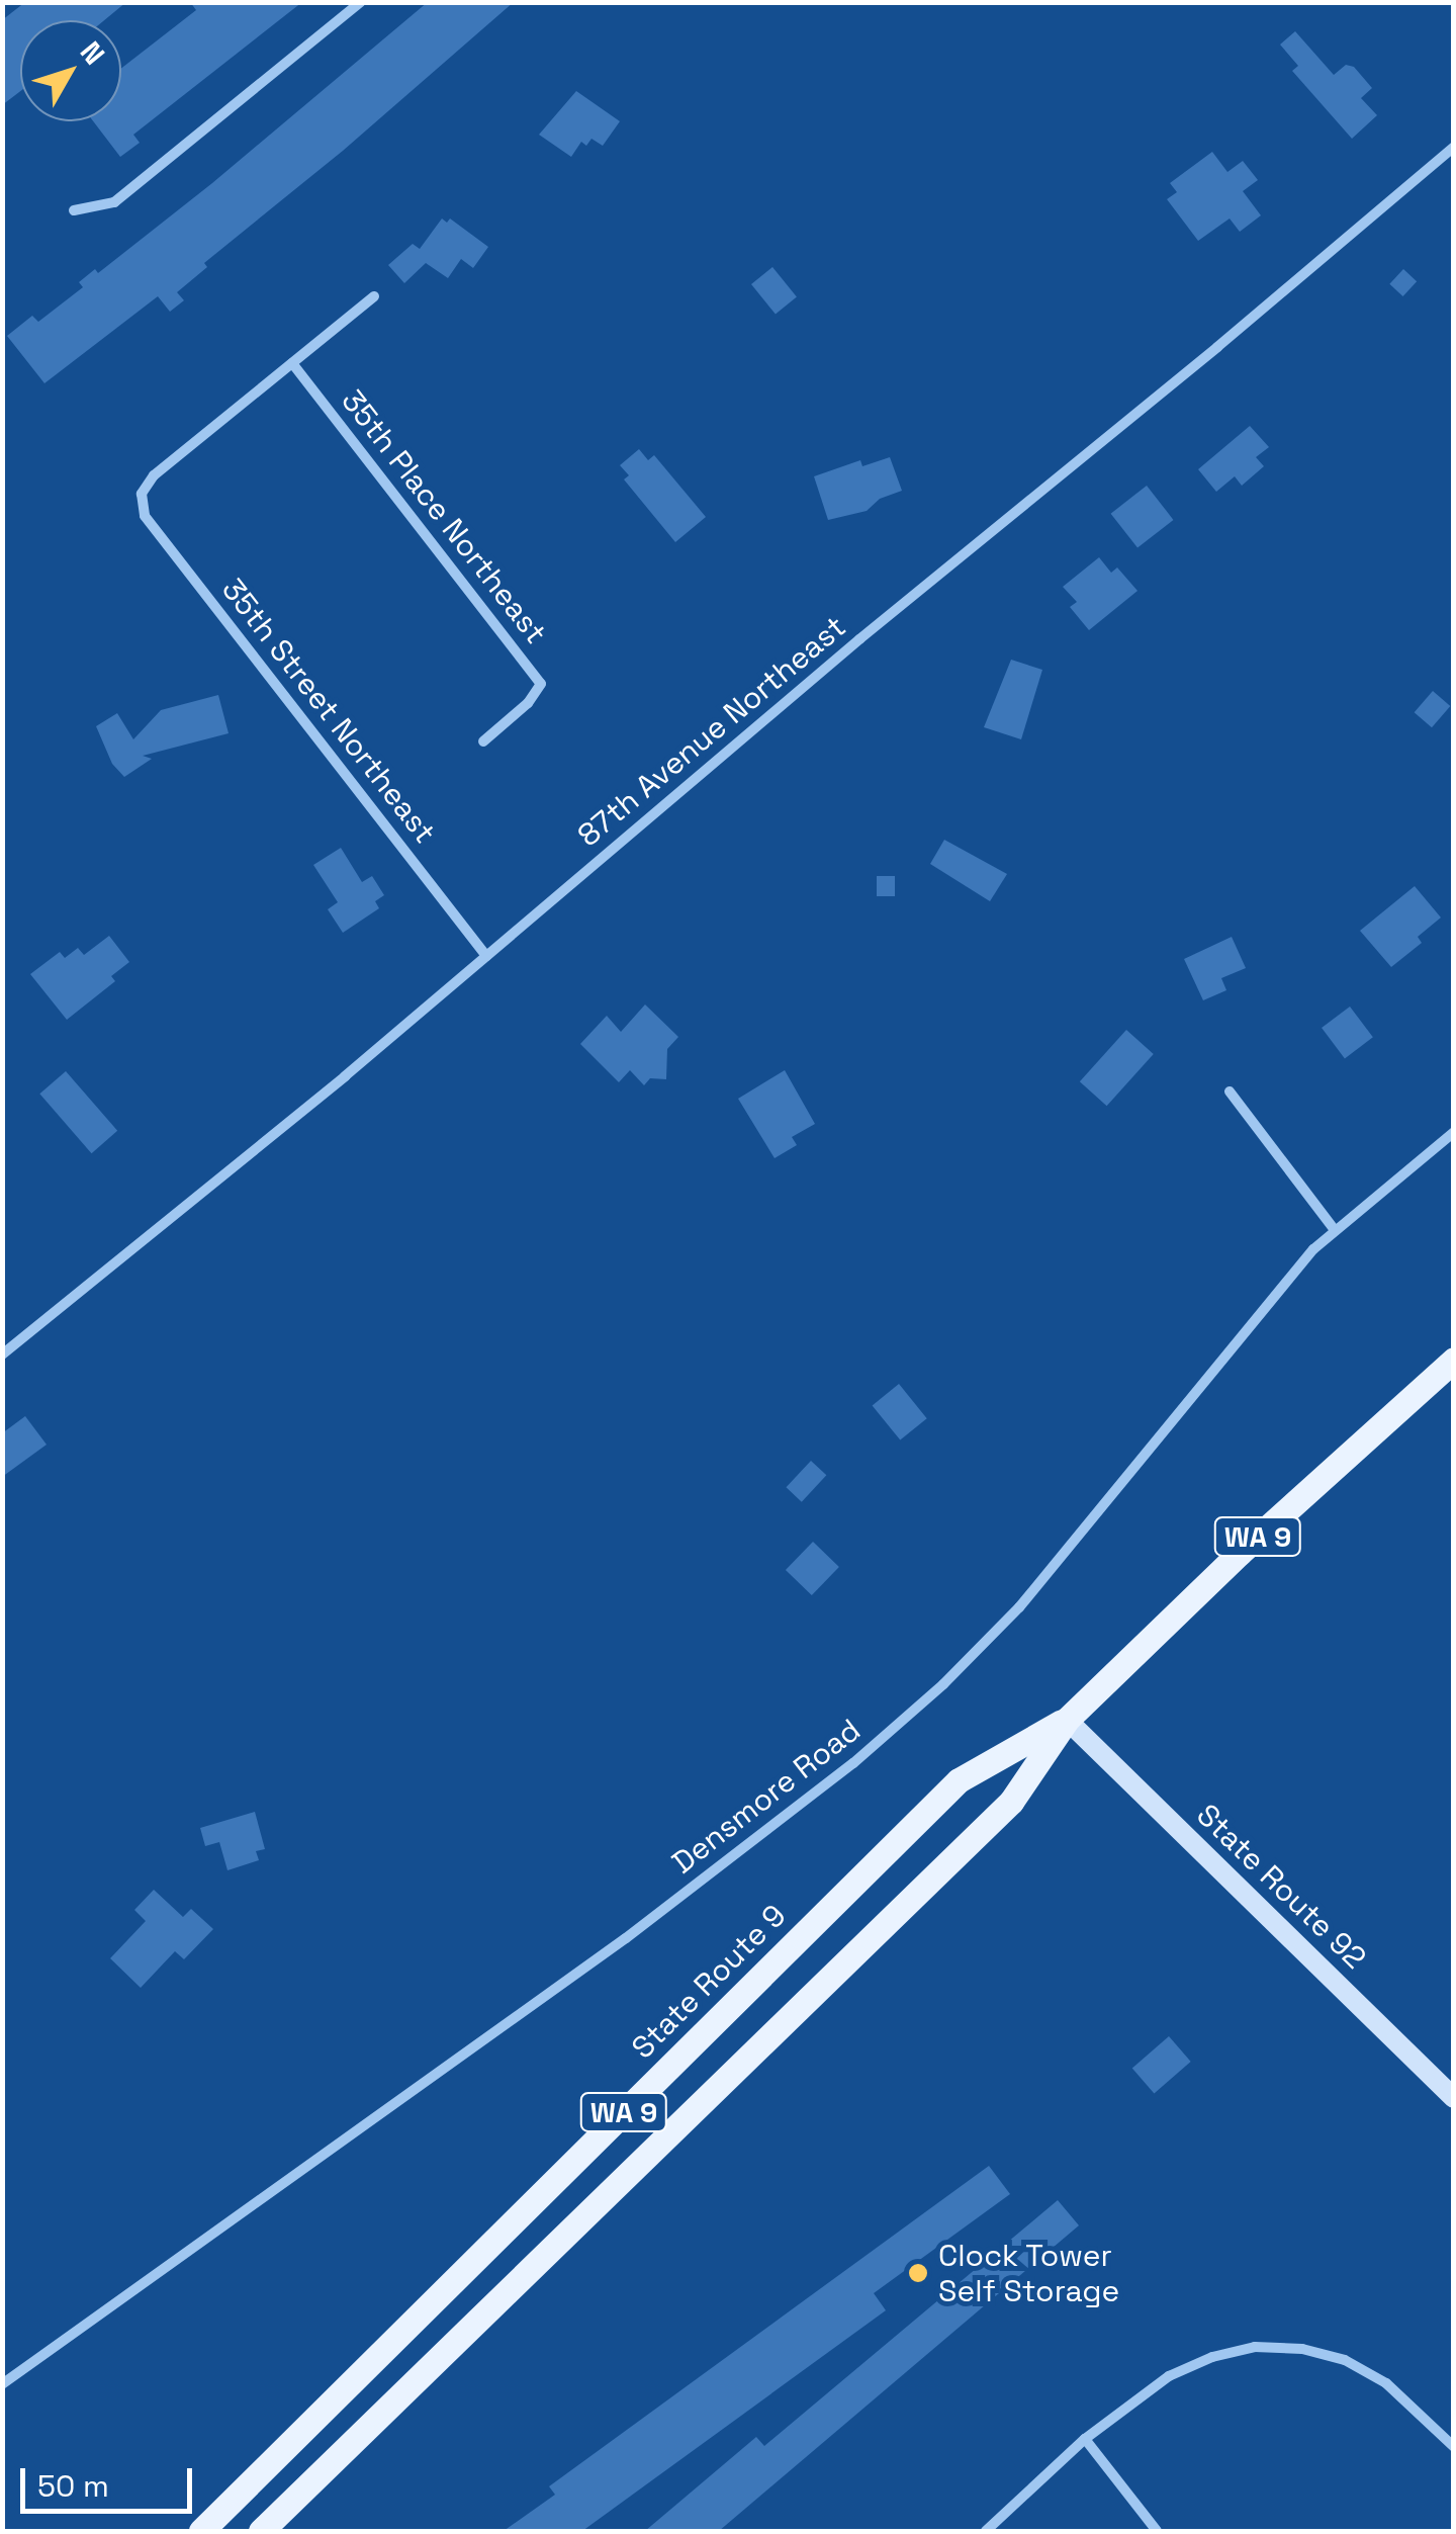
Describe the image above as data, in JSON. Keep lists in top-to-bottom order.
{
  "streets": {
    "main road": ["WA 9", "State Route 92", "State Route 9"],
    "street": [
      "35th Place Northeast",
      "35th Street Northeast",
      "87th Avenue Northeast",
      "Densmore Road"
    ]
  },
  "crossings": [
    ["35th Place Northeast", "35th Street Northeast"],
    ["35th Street Northeast", "87th Avenue Northeast"],
    ["State Route 92", "State Route 9"]
  ],
  "places": ["Clock Tower Self Storage"],
  "scale_bar": "50 m",
  "north": "top right"
}
